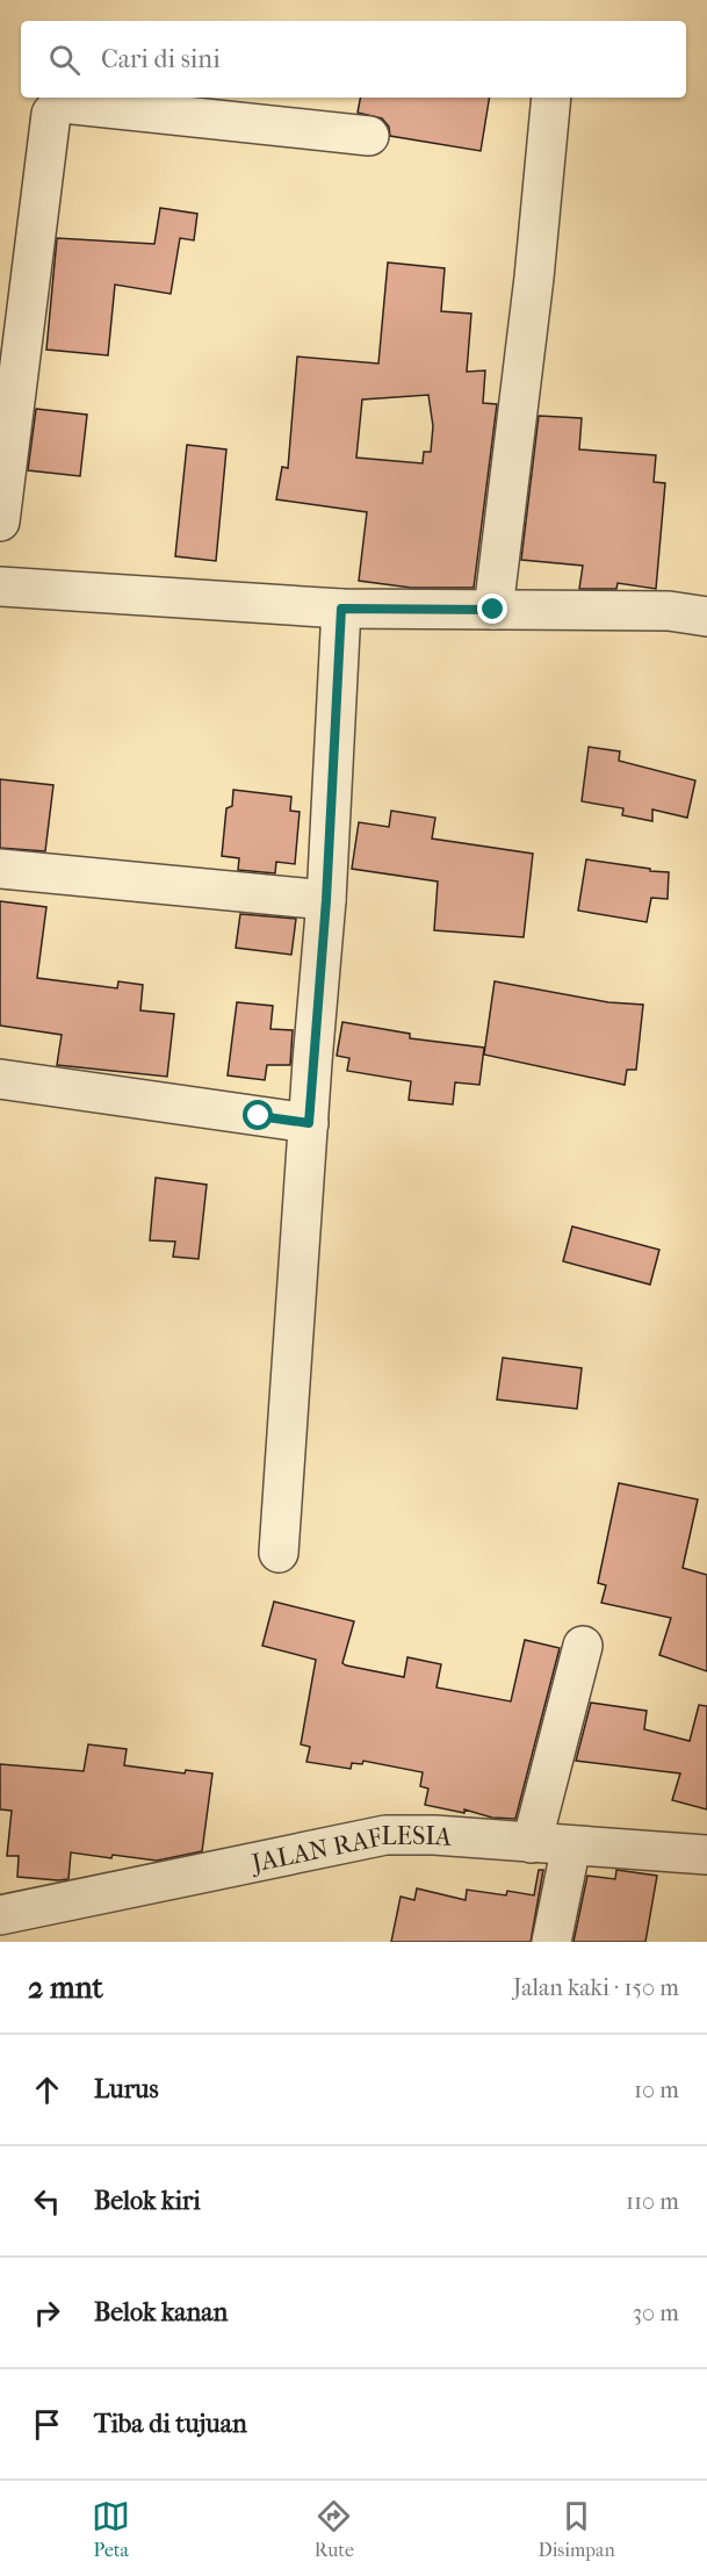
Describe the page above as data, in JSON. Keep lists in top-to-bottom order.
{
  "streets": {
    "street": ["JALAN RAFLESIA"]
  },
  "page": {
    "search": "Cari di sini",
    "heading": ["2 mnt", "Jalan kaki · 150 m"],
    "list": [
      ["Lurus", "10 m"],
      ["Belok kiri", "110 m"],
      ["Belok kanan", "30 m"],
      "Tiba di tujuan"
    ],
    "nav": ["Peta", "Rute", "Disimpan"]
  }
}
